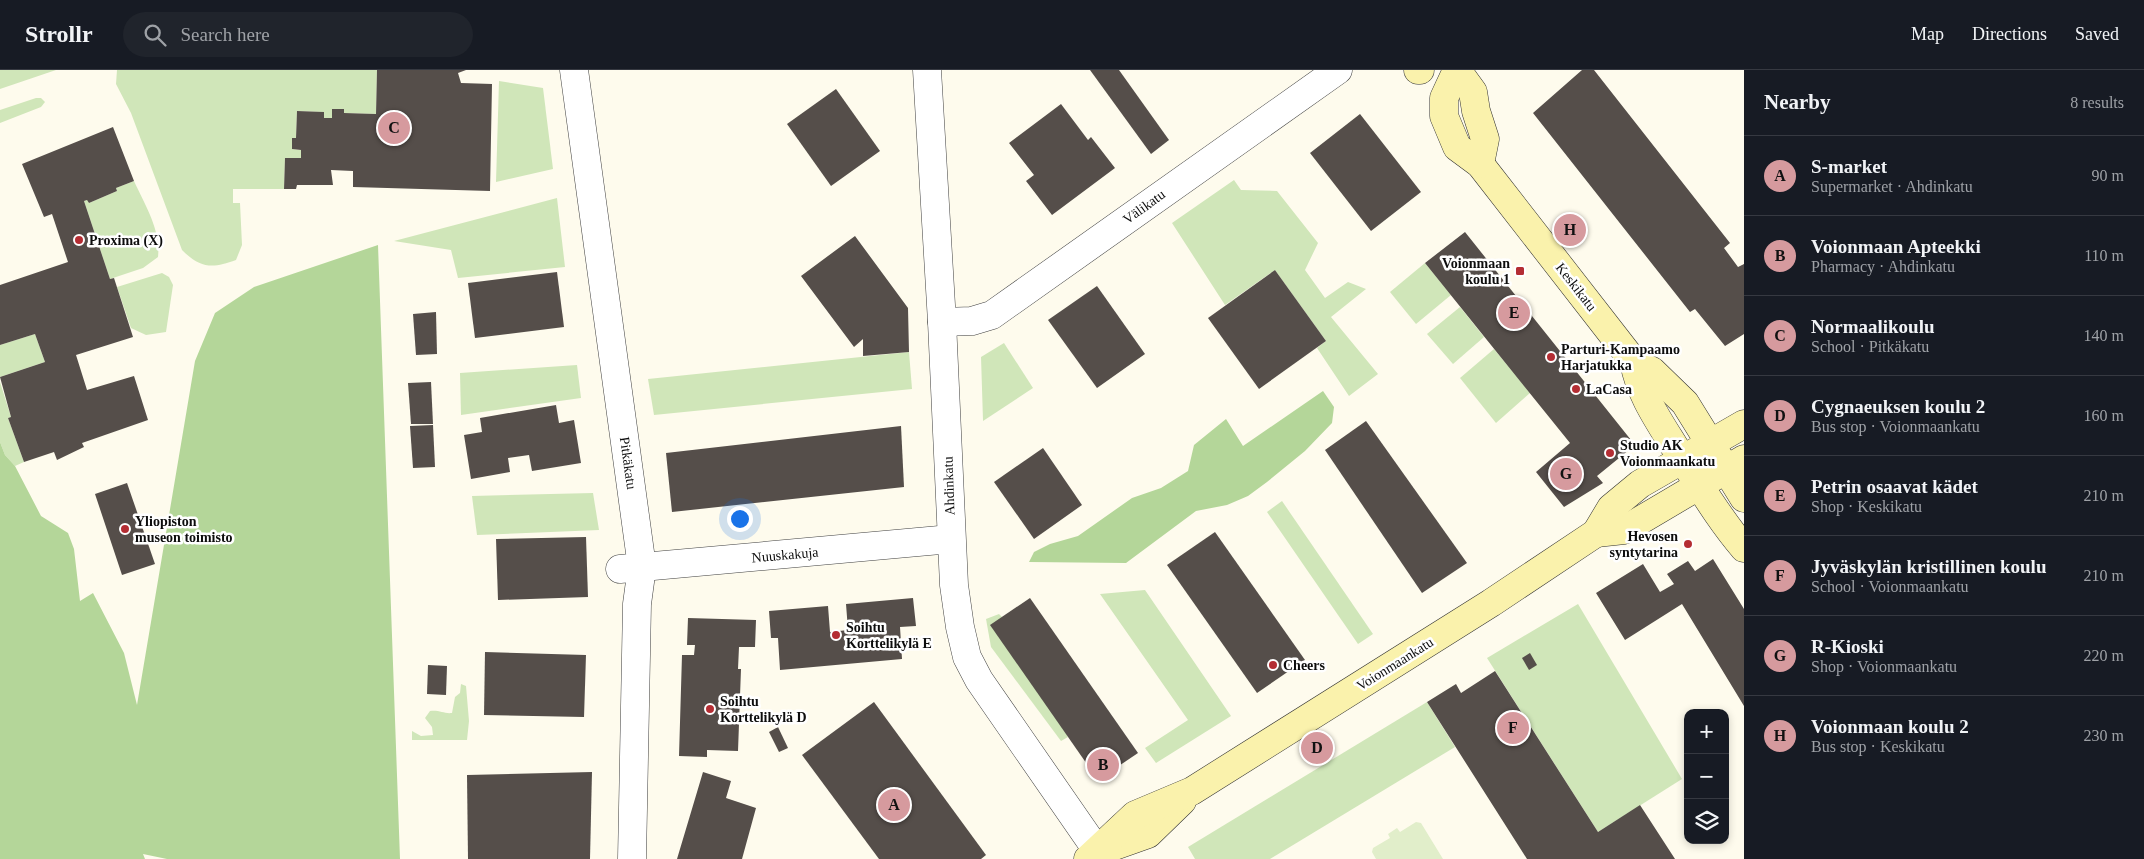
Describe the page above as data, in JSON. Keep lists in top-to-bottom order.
{
  "streets": {
    "main road": ["Keskikatu", "Voionmaankatu"],
    "street": [
      "Välikatu",
      "Pitkäkatu",
      "Ahdinkatu",
      "Nuuskakuja"
    ]
  },
  "crossings": [
    ["Välikatu", "Ahdinkatu"],
    ["Keskikatu", "Voionmaankatu"],
    ["Pitkäkatu", "Nuuskakuja"],
    ["Ahdinkatu", "Nuuskakuja"],
    ["Ahdinkatu", "Voionmaankatu"]
  ],
  "places": {
    "other": [
      "Proxima (X)",
      "Parturi-Kampaamo Harjatukka",
      "LaCasa",
      "Studio AK Voionmaankatu",
      "Yliopiston museon toimisto",
      "Hevosen syntytarina",
      "Soihtu Korttelikylä E",
      "Cheers",
      "Soihtu Korttelikylä D"
    ],
    "transit": ["Voionmaan koulu 1"]
  },
  "page": {
    "header": "Strollr",
    "search": "Search here",
    "nav": ["Map", "Directions", "Saved"],
    "heading": ["Nearby", "8 results"],
    "pins": [
      "C",
      "H",
      "E",
      "G",
      "F",
      "D",
      "B",
      "A"
    ],
    "list": [
      {
        "mark": "A",
        "name": "S-market",
        "note": "Supermarket · Ahdinkatu",
        "value": "90 m"
      },
      {
        "mark": "B",
        "name": "Voionmaan Apteekki",
        "note": "Pharmacy · Ahdinkatu",
        "value": "110 m"
      },
      {
        "mark": "C",
        "name": "Normaalikoulu",
        "note": "School · Pitkäkatu",
        "value": "140 m"
      },
      {
        "mark": "D",
        "name": "Cygnaeuksen koulu 2",
        "note": "Bus stop · Voionmaankatu",
        "value": "160 m"
      },
      {
        "mark": "E",
        "name": "Petrin osaavat kädet",
        "note": "Shop · Keskikatu",
        "value": "210 m"
      },
      {
        "mark": "F",
        "name": "Jyväskylän kristillinen koulu",
        "note": "School · Voionmaankatu",
        "value": "210 m"
      },
      {
        "mark": "G",
        "name": "R-Kioski",
        "note": "Shop · Voionmaankatu",
        "value": "220 m"
      },
      {
        "mark": "H",
        "name": "Voionmaan koulu 2",
        "note": "Bus stop · Keskikatu",
        "value": "230 m"
      }
    ],
    "map_buttons": ["+", "−"]
  }
}
